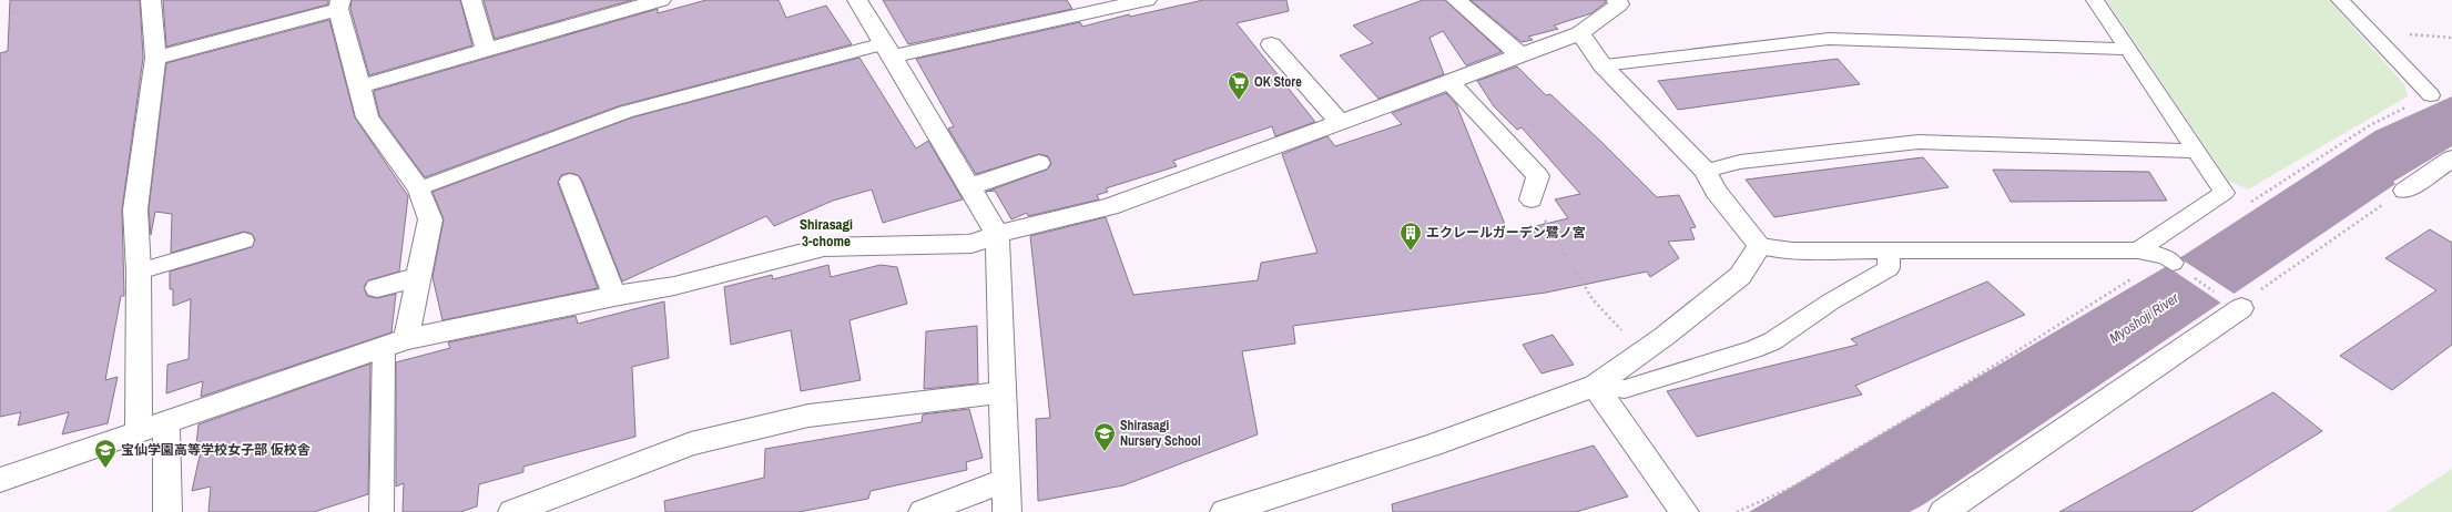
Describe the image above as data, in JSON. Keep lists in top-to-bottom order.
{
  "districts": ["Shirasagi 3-chome"],
  "water": ["Myoshoji River"],
  "places": {
    "supermarket": ["OK Store"],
    "building": ["エクレールガーデン鷺ノ宮"],
    "school or university": ["Shirasagi Nursery School", "宝仙学園高等学校女子部 仮校舎"]
  }
}
